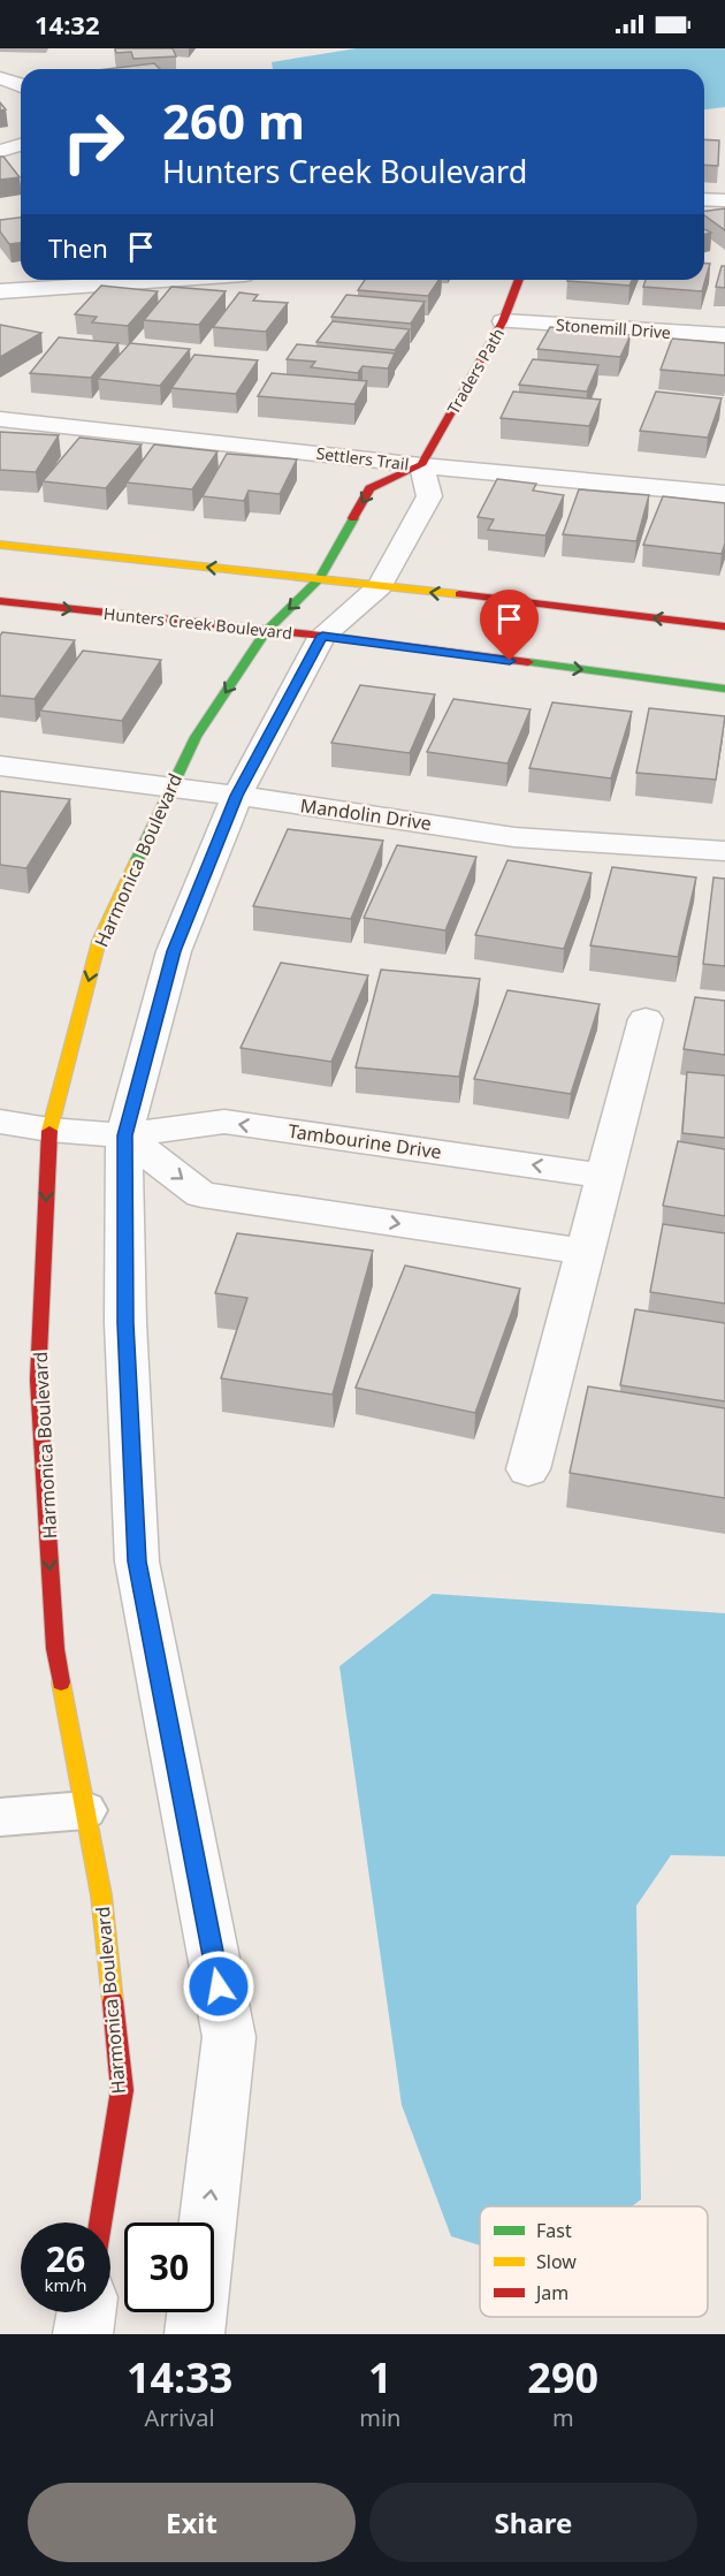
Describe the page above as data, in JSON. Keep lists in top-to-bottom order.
{
  "streets": {
    "street": [
      "Stonemill Drive",
      "Traders Path",
      "Settlers Trail",
      "Hunters Creek Boulevard",
      "Mandolin Drive",
      "Harmonica Boulevard",
      "Tambourine Drive"
    ]
  },
  "crossings": [
    ["Stonemill Drive", "Traders Path"],
    ["Traders Path", "Settlers Trail"],
    ["Hunters Creek Boulevard", "Harmonica Boulevard"],
    ["Mandolin Drive", "Harmonica Boulevard"],
    ["Harmonica Boulevard", "Tambourine Drive"]
  ],
  "legend": ["Fast", "Slow", "Jam"],
  "page": {
    "status": "14:32",
    "turn": ["260 m", "Hunters Creek Boulevard"],
    "then": "Then",
    "speed": "26 km/h",
    "limit": "30",
    "eta": [
      "14:33",
      "Arrival",
      "1",
      "min",
      "290",
      "m"
    ],
    "buttons": ["Exit", "Share"]
  }
}
